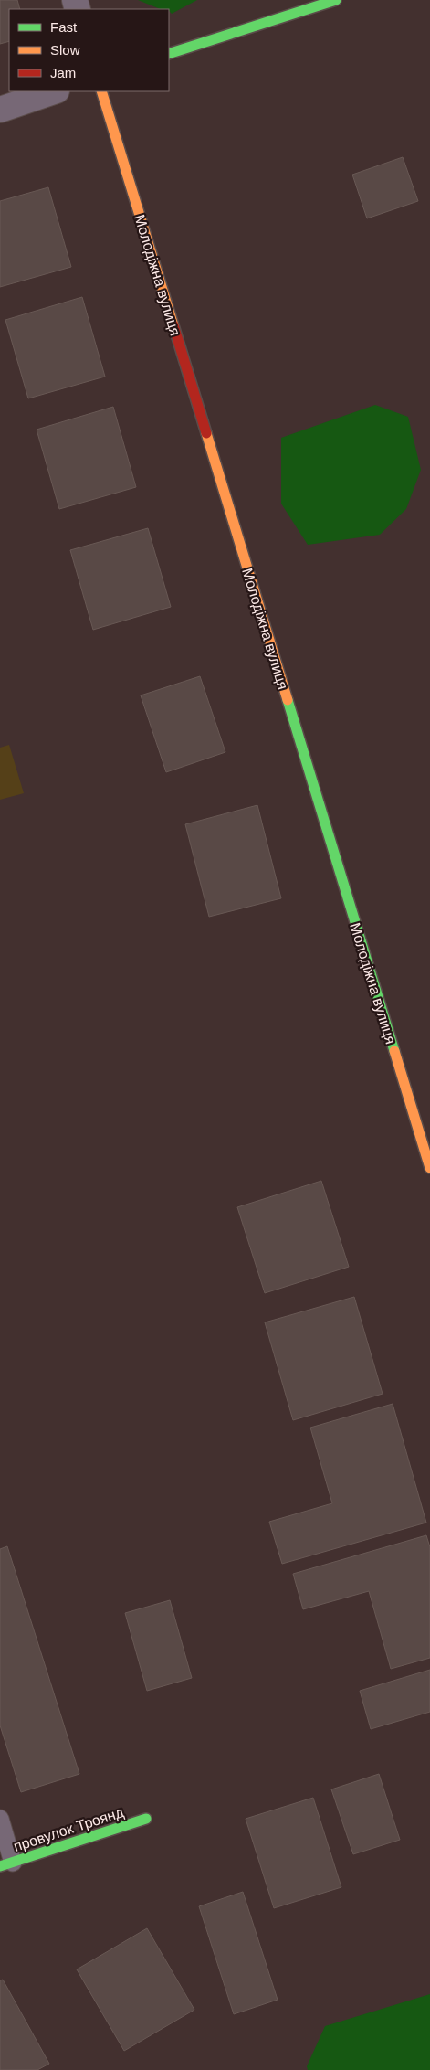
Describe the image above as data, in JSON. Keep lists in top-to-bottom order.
{
  "streets": {
    "street": ["Молодіжна вулиця", "провулок Троянд"]
  },
  "legend": ["Fast", "Slow", "Jam"]
}
